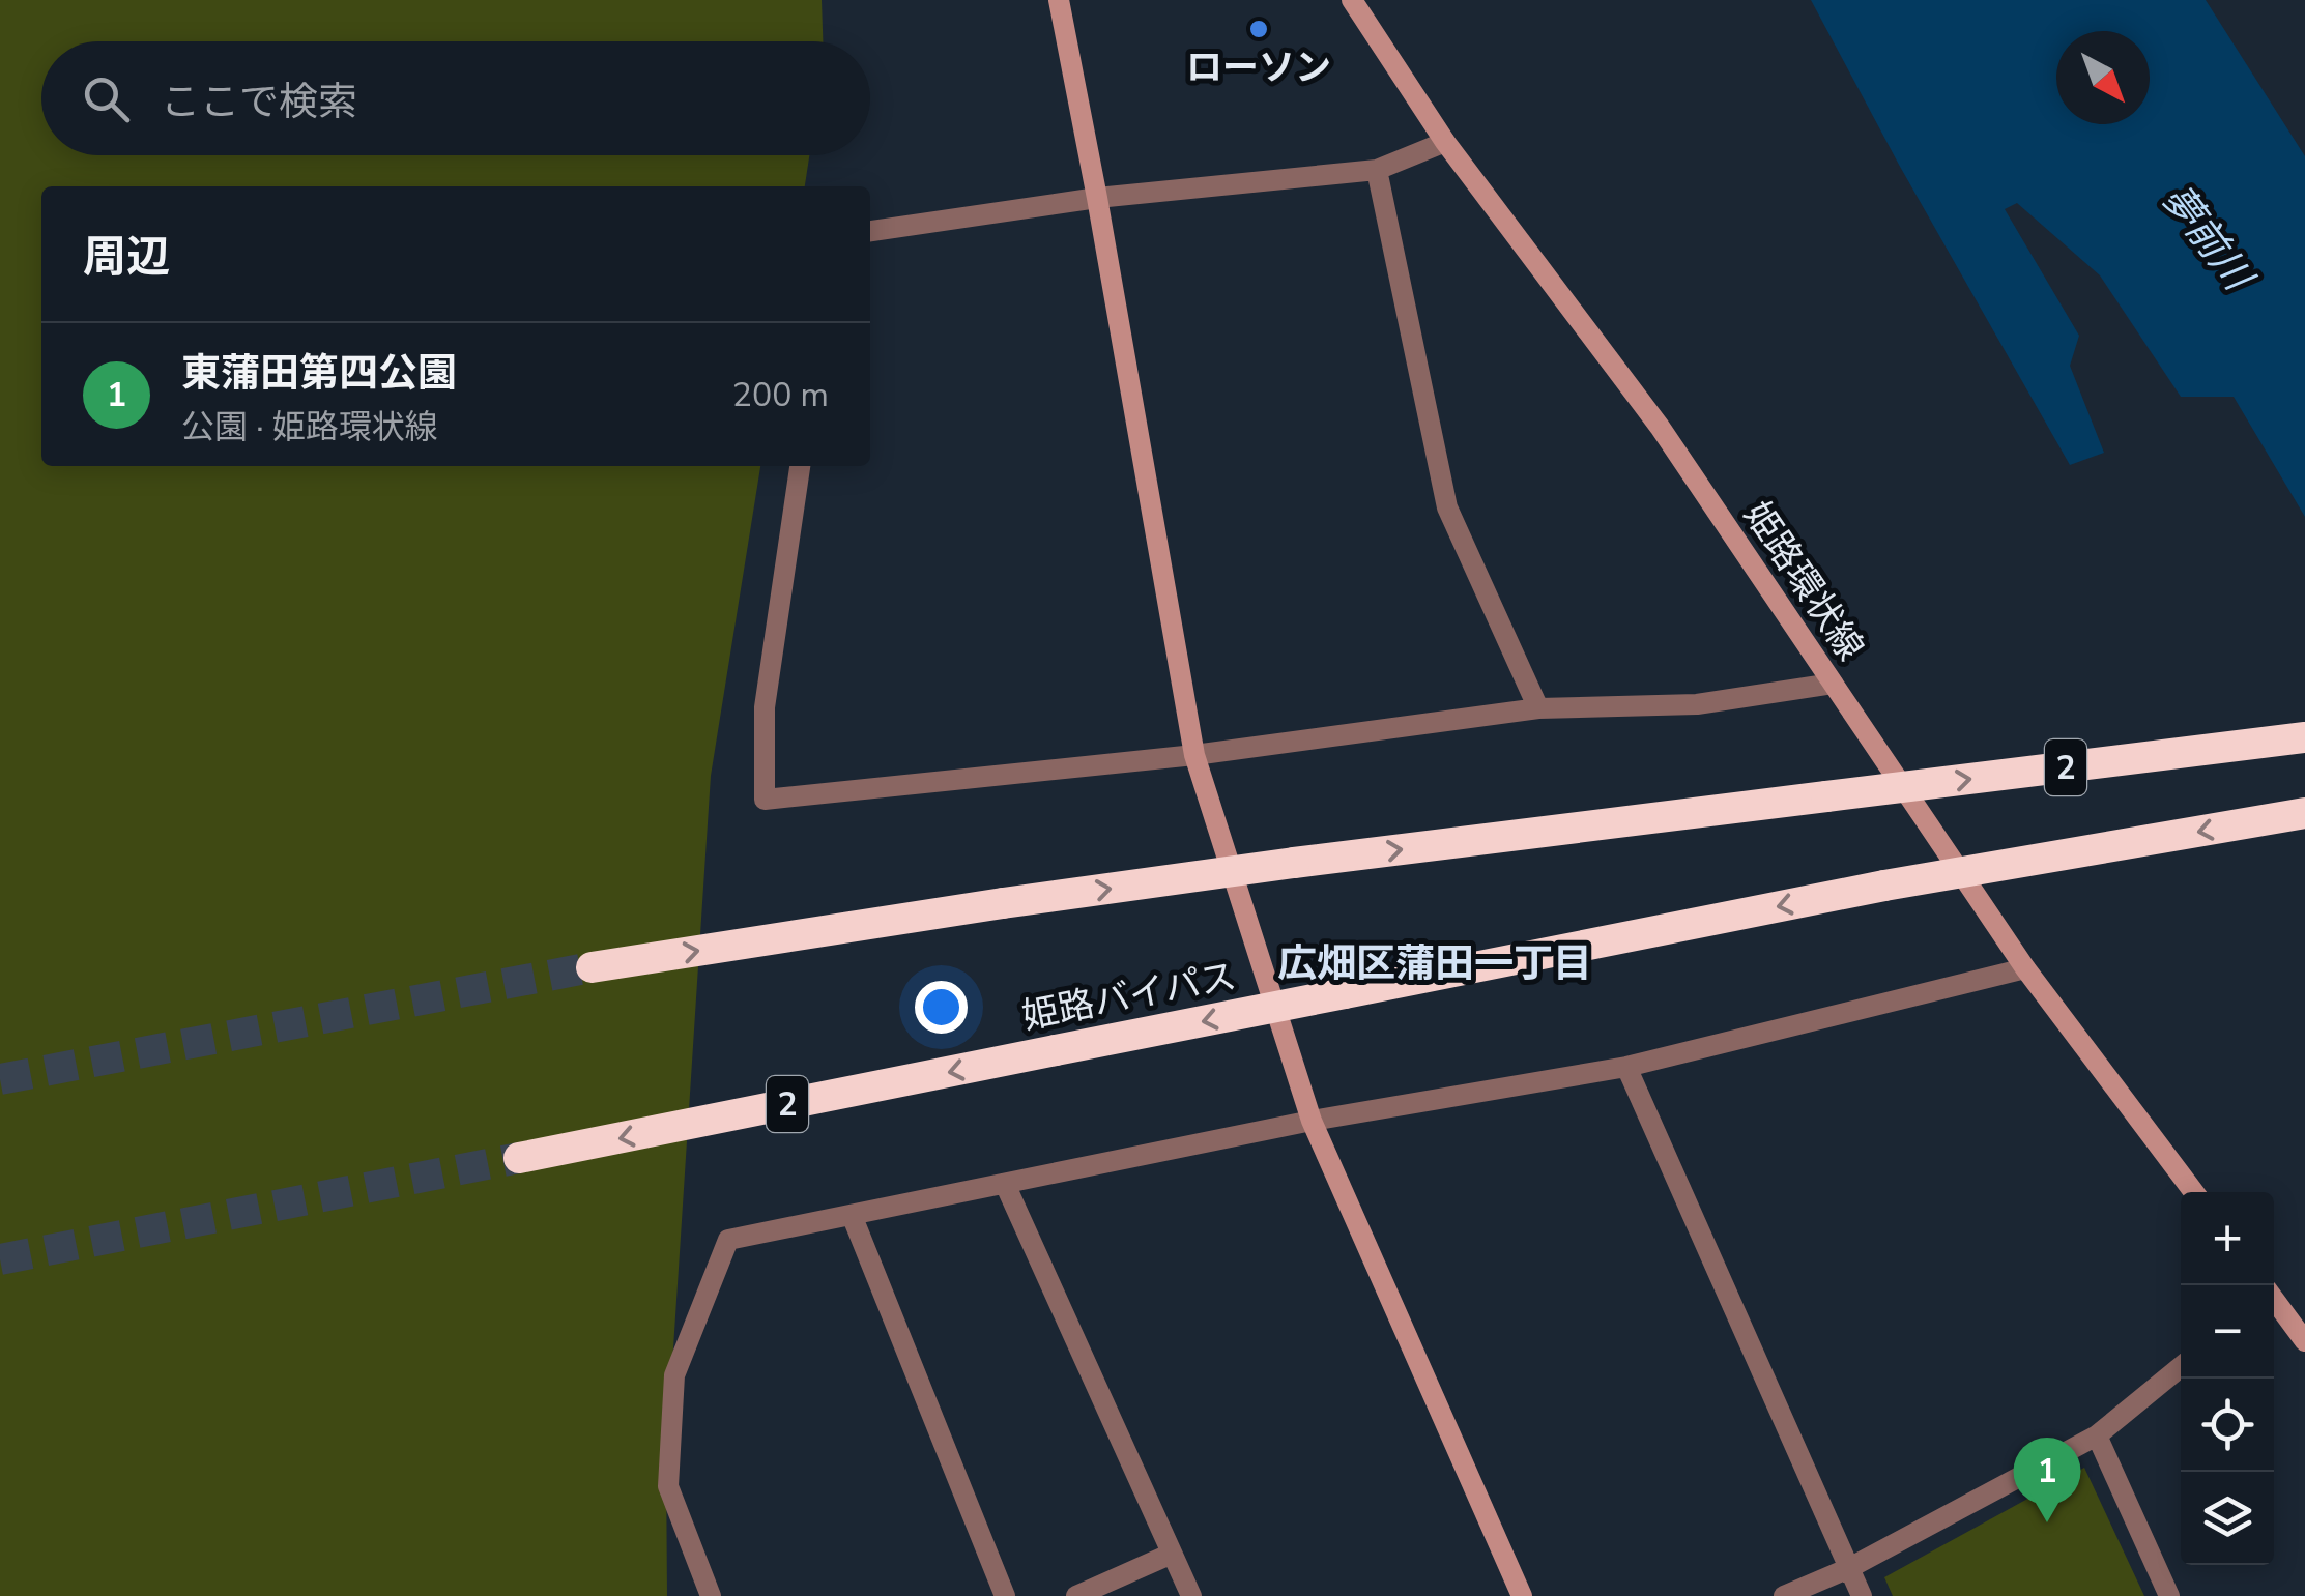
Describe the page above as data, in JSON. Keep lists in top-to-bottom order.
{
  "streets": {
    "highway": ["2", "姫路バイパス"],
    "street": ["姫路環状線"]
  },
  "districts": ["広畑区蒲田一丁目"],
  "water": ["夢前川"],
  "places": ["ローソン"],
  "north": "bottom right",
  "page": {
    "search": "ここで検索",
    "heading": "周辺",
    "list": [
      {
        "mark": "1",
        "name": "東蒲田第四公園",
        "note": "公園 · 姫路環状線",
        "value": "200 m"
      }
    ],
    "map_buttons": ["+", "−"],
    "pins": "1"
  }
}
